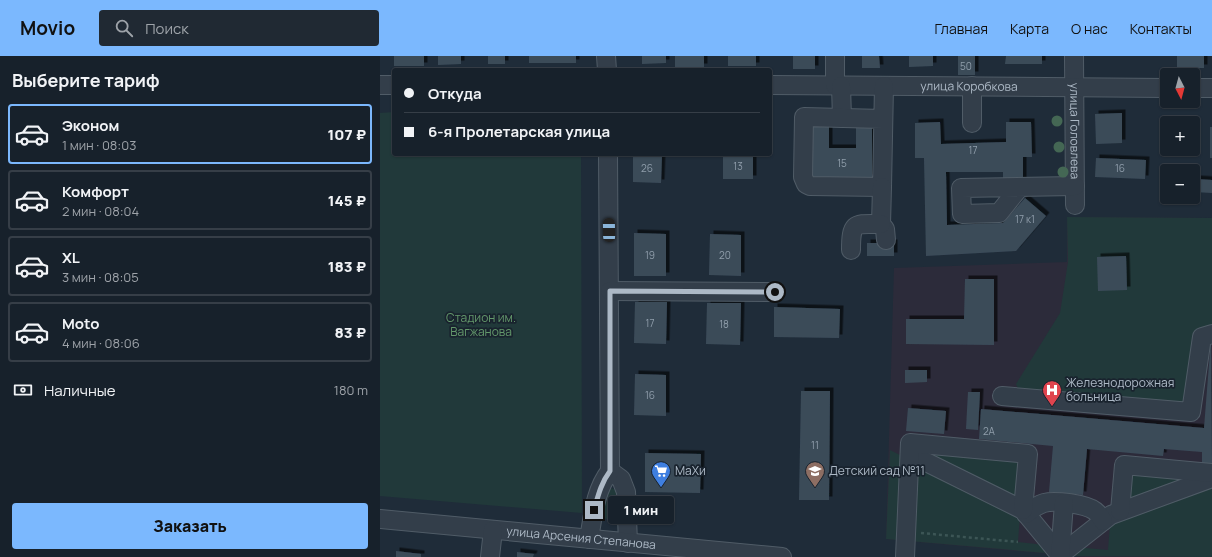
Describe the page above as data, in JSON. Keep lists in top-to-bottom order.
{
  "streets": {
    "street": ["улица Коробкова", "улица Головлева", "улица Арсения Степанова"]
  },
  "crossings": [
    ["улица Коробкова", "улица Головлева"]
  ],
  "parks": ["Стадион им. Вагжанова"],
  "places": {
    "hospital": ["Железнодорожная больница"],
    "supermarket": ["МаХи"],
    "school or university": ["Детский сад №11"]
  },
  "house_numbers": [
    "50",
    "17",
    "15",
    "13",
    "26",
    "16",
    "17 к1",
    "19",
    "20",
    "17",
    "18",
    "16",
    "2А",
    "11"
  ],
  "north": "bottom",
  "page": {
    "header": "Movio",
    "search": "Поиск",
    "nav": [
      "Главная",
      "Карта",
      "О нас",
      "Контакты"
    ],
    "heading": "Выберите тариф",
    "map_buttons": ["+", "−"],
    "banner": ["Откуда", "6-я Пролетарская улица"],
    "list": [
      {
        "name": "Эконом",
        "note": "1 мин · 08:03",
        "value": "107 ₽"
      },
      {
        "name": "Комфорт",
        "note": "2 мин · 08:04",
        "value": "145 ₽"
      },
      {
        "name": "XL",
        "note": "3 мин · 08:05",
        "value": "183 ₽"
      },
      {
        "name": "Moto",
        "note": "4 мин · 08:06",
        "value": "83 ₽"
      }
    ],
    "pay": ["Наличные", "180 m"],
    "buttons": "Заказать",
    "bubble": "1 мин"
  }
}
